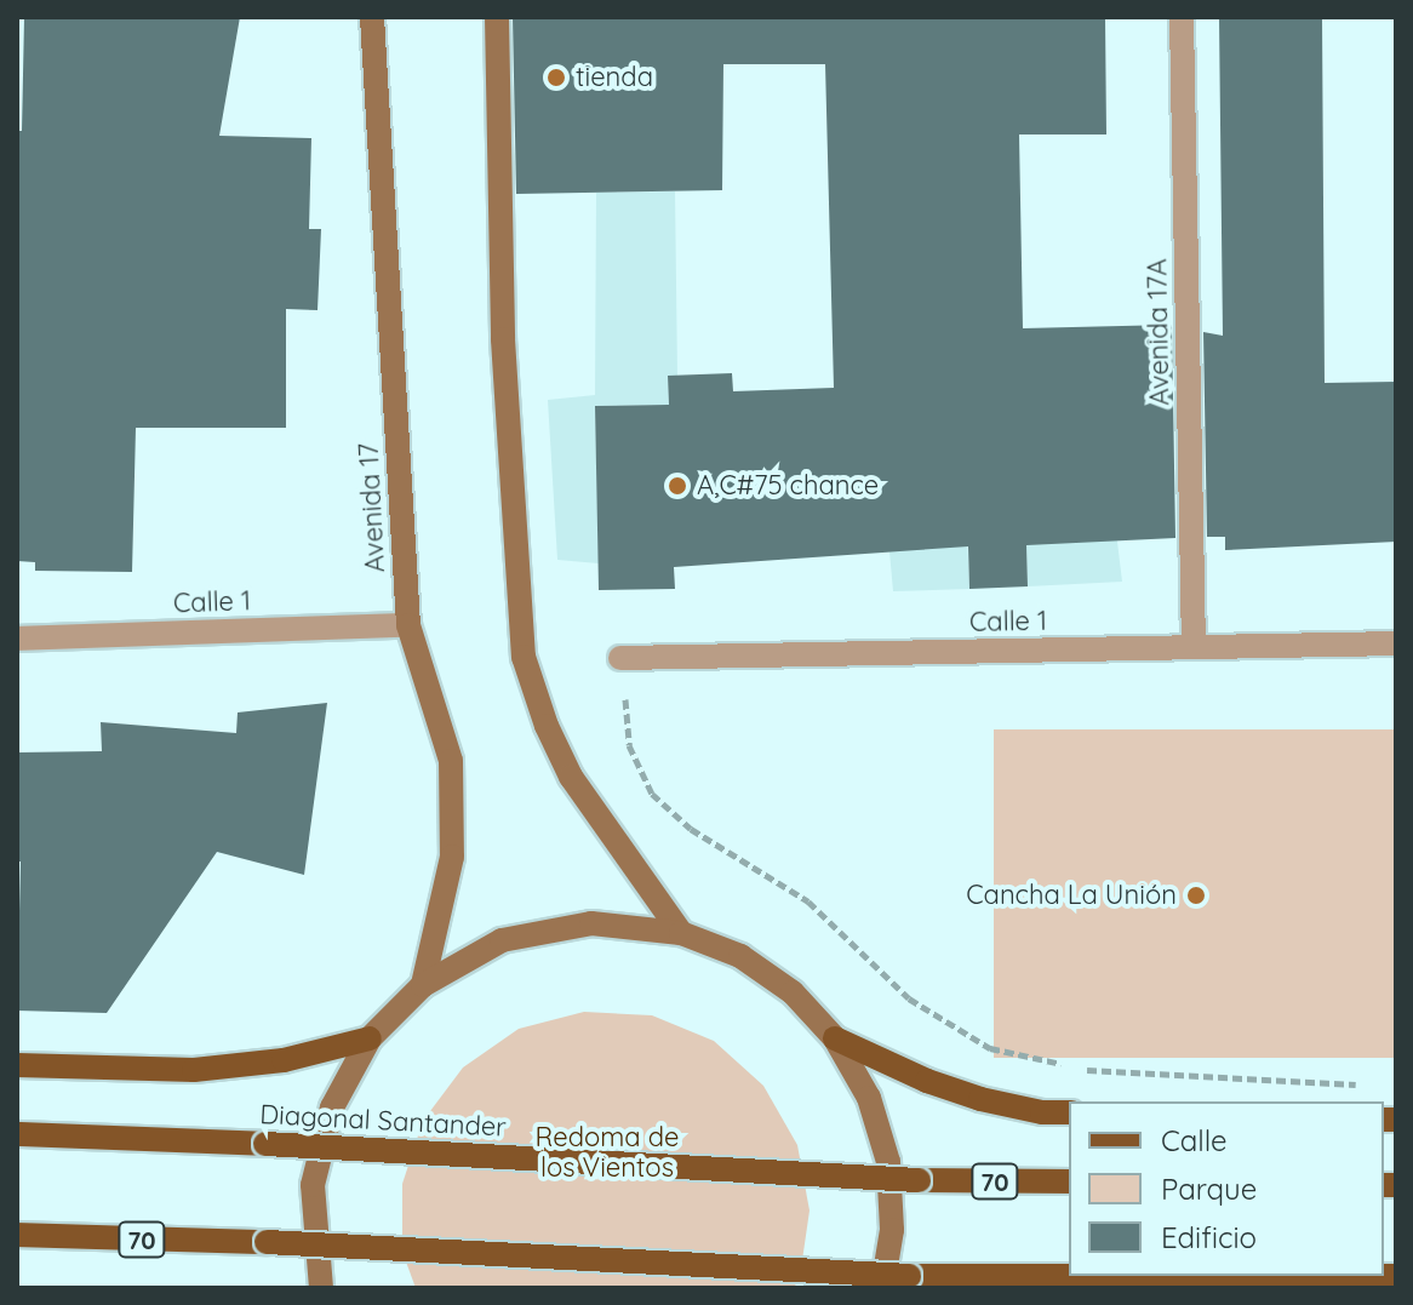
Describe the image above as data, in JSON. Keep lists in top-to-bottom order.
{
  "streets": {
    "main road": ["Avenida 17", "Diagonal Santander", "70"],
    "street": ["Avenida 17A", "Calle 1"]
  },
  "crossings": [
    ["Avenida 17A", "Calle 1"],
    ["Avenida 17", "Calle 1"]
  ],
  "parks": ["Redoma de los Vientos"],
  "places": ["tienda", "A,C#75 chance", "Cancha La Unión"],
  "legend": ["Calle", "Parque", "Edificio"]
}
